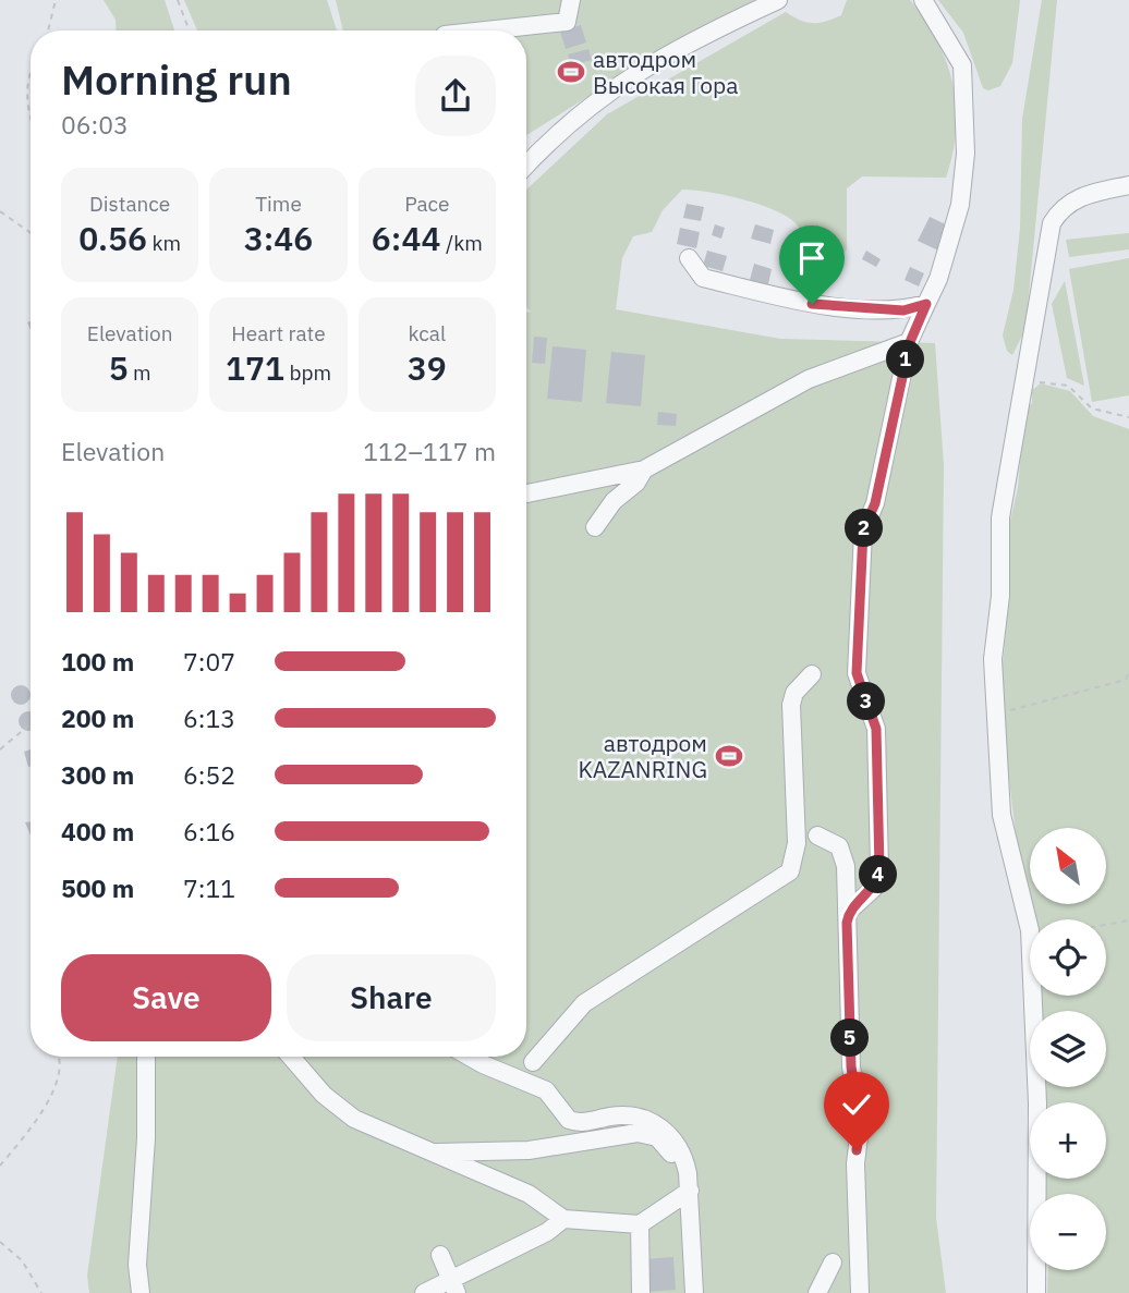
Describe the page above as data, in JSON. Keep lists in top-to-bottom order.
{
  "places": {
    "sports": ["автодром Высокая Гора", "автодром KAZANRING"]
  },
  "north": "top left",
  "page": {
    "heading": ["Morning run", "06:03"],
    "stats": [
      ["Distance", "0.56 km"],
      ["Time", "3:46"],
      ["Pace", "6:44 /km"],
      ["Elevation", "5 m"],
      ["Heart rate", "171 bpm"],
      ["kcal", "39"]
    ],
    "pins": [
      "1",
      "2",
      "3",
      "4",
      "5"
    ],
    "chart": ["Elevation", "112–117 m"],
    "list": [
      {
        "name": "100 m",
        "note": "7:07"
      },
      {
        "name": "200 m",
        "note": "6:13"
      },
      {
        "name": "300 m",
        "note": "6:52"
      },
      {
        "name": "400 m",
        "note": "6:16"
      },
      {
        "name": "500 m",
        "note": "7:11"
      }
    ],
    "map_buttons": ["+", "−"],
    "buttons": ["Save", "Share"]
  }
}
